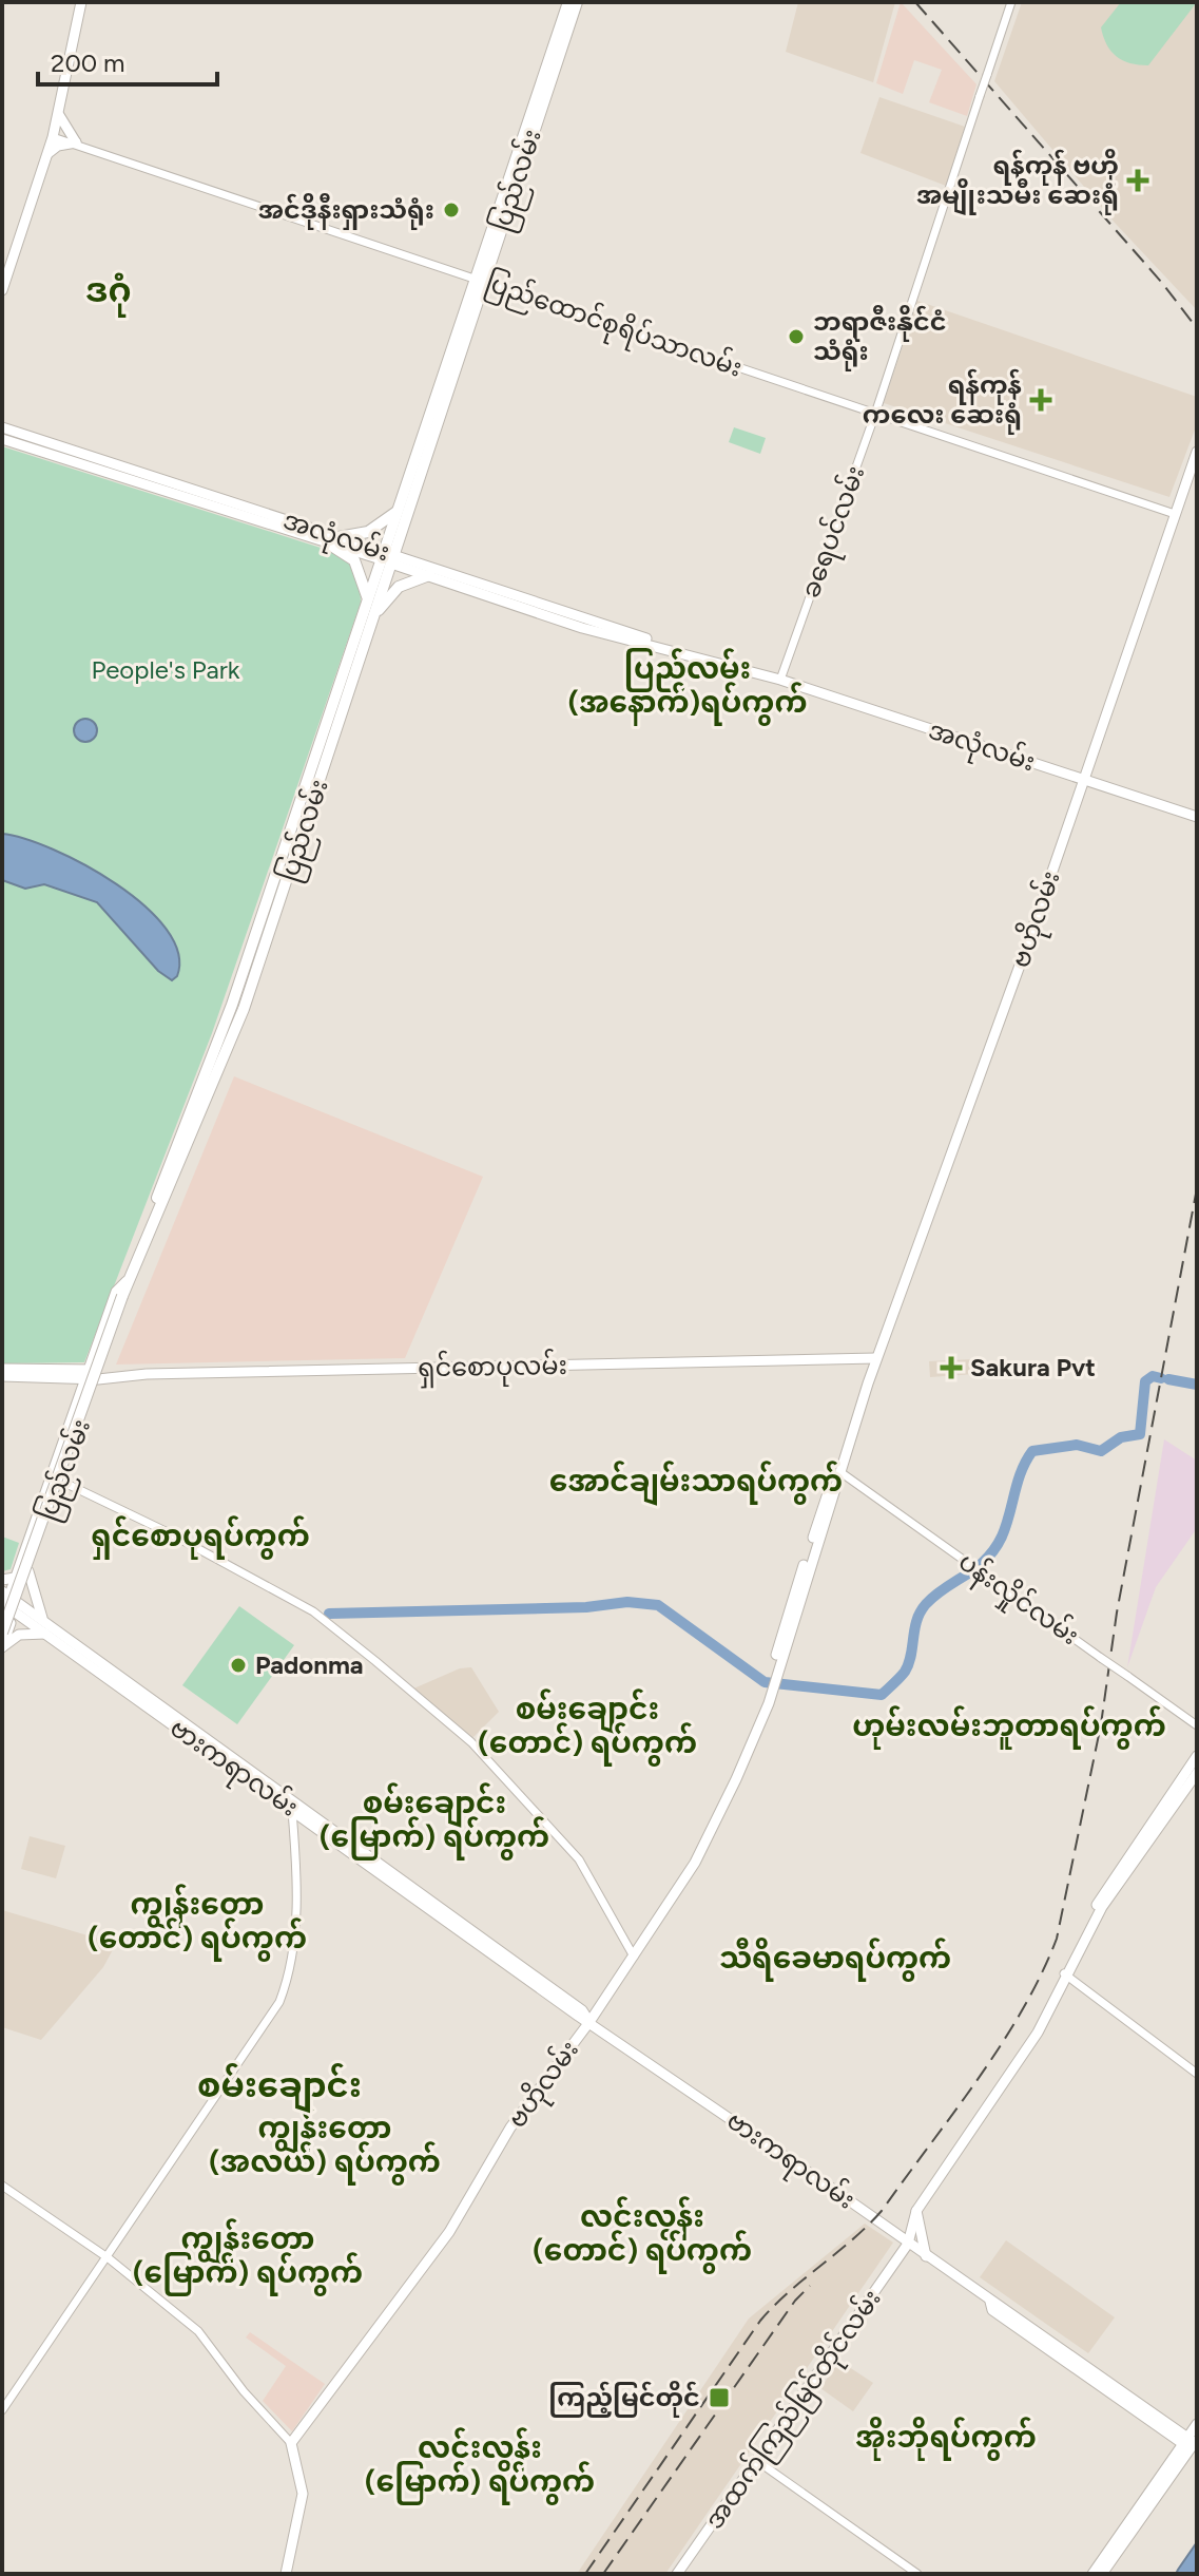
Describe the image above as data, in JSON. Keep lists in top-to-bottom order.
{
  "streets": {
    "highway": ["ပြည်လမ်း"],
    "main road": [
      "အလုံလမ်း",
      "ဗဟိုလမ်း",
      "ရှင်စောပုလမ်း",
      "ဗားကရာလမ်း",
      "အထက်ကြည်မြင်တိုင်လမ်း"
    ],
    "street": ["ပြည်ထောင်စုရိပ်သာလမ်း", "ခရေပင်လမ်း", "ပန်းလှိုင်လမ်း"]
  },
  "crossings": [
    ["ပြည်လမ်း", "ပြည်ထောင်စုရိပ်သာလမ်း"],
    ["ပြည်လမ်း", "အလုံလမ်း"],
    ["ပြည်လမ်း", "ရှင်စောပုလမ်း"],
    ["ပြည်လမ်း", "ဗားကရာလမ်း"],
    ["ပြည်ထောင်စုရိပ်သာလမ်း", "ခရေပင်လမ်း"],
    ["ပြည်ထောင်စုရိပ်သာလမ်း", "ဗဟိုလမ်း"],
    ["ခရေပင်လမ်း", "အလုံလမ်း"],
    ["အလုံလမ်း", "ဗဟိုလမ်း"],
    ["ဗဟိုလမ်း", "ရှင်စောပုလမ်း"],
    ["ဗဟိုလမ်း", "ပန်းလှိုင်လမ်း"],
    ["ဗဟိုလမ်း", "ဗားကရာလမ်း"],
    ["ဗားကရာလမ်း", "အထက်ကြည်မြင်တိုင်လမ်း"]
  ],
  "districts": [
    "ဒဂုံ",
    "ပြည်လမ်း (အနောက်)ရပ်ကွက်",
    "အောင်ချမ်းသာရပ်ကွက်",
    "ရှင်စောပုရပ်ကွက်",
    "စမ်းချောင်း (တောင်) ရပ်ကွက်",
    "ဟုမ်းလမ်းဘူတာရပ်ကွက်",
    "စမ်းချောင်း (မြောက်) ရပ်ကွက်",
    "ကျွန်းတော (တောင်) ရပ်ကွက်",
    "သီရိခေမာရပ်ကွက်",
    "စမ်းချောင်း",
    "ကျွန်းတော (အလယ်) ရပ်ကွက်",
    "လင်းလွန်း (တောင်) ရပ်ကွက်",
    "ကျွန်းတော (မြောက်) ရပ်ကွက်",
    "အိုးဘိုရပ်ကွက်",
    "လင်းလွန်း (မြောက်) ရပ်ကွက်"
  ],
  "parks": ["People's Park"],
  "places": {
    "health": ["ရန်ကုန် ဗဟို အမျိုးသမီး ဆေးရုံ", "ရန်ကုန် ကလေး ဆေးရုံ", "Sakura Pvt"],
    "other": ["အင်ဒိုနီးရှားသံရုံး", "ဘရာဇီးနိုင်ငံ သံရုံး", "Padonma"],
    "transit": ["ကြည့်မြင်တိုင်"]
  },
  "scale_bar": "200 m"
}
